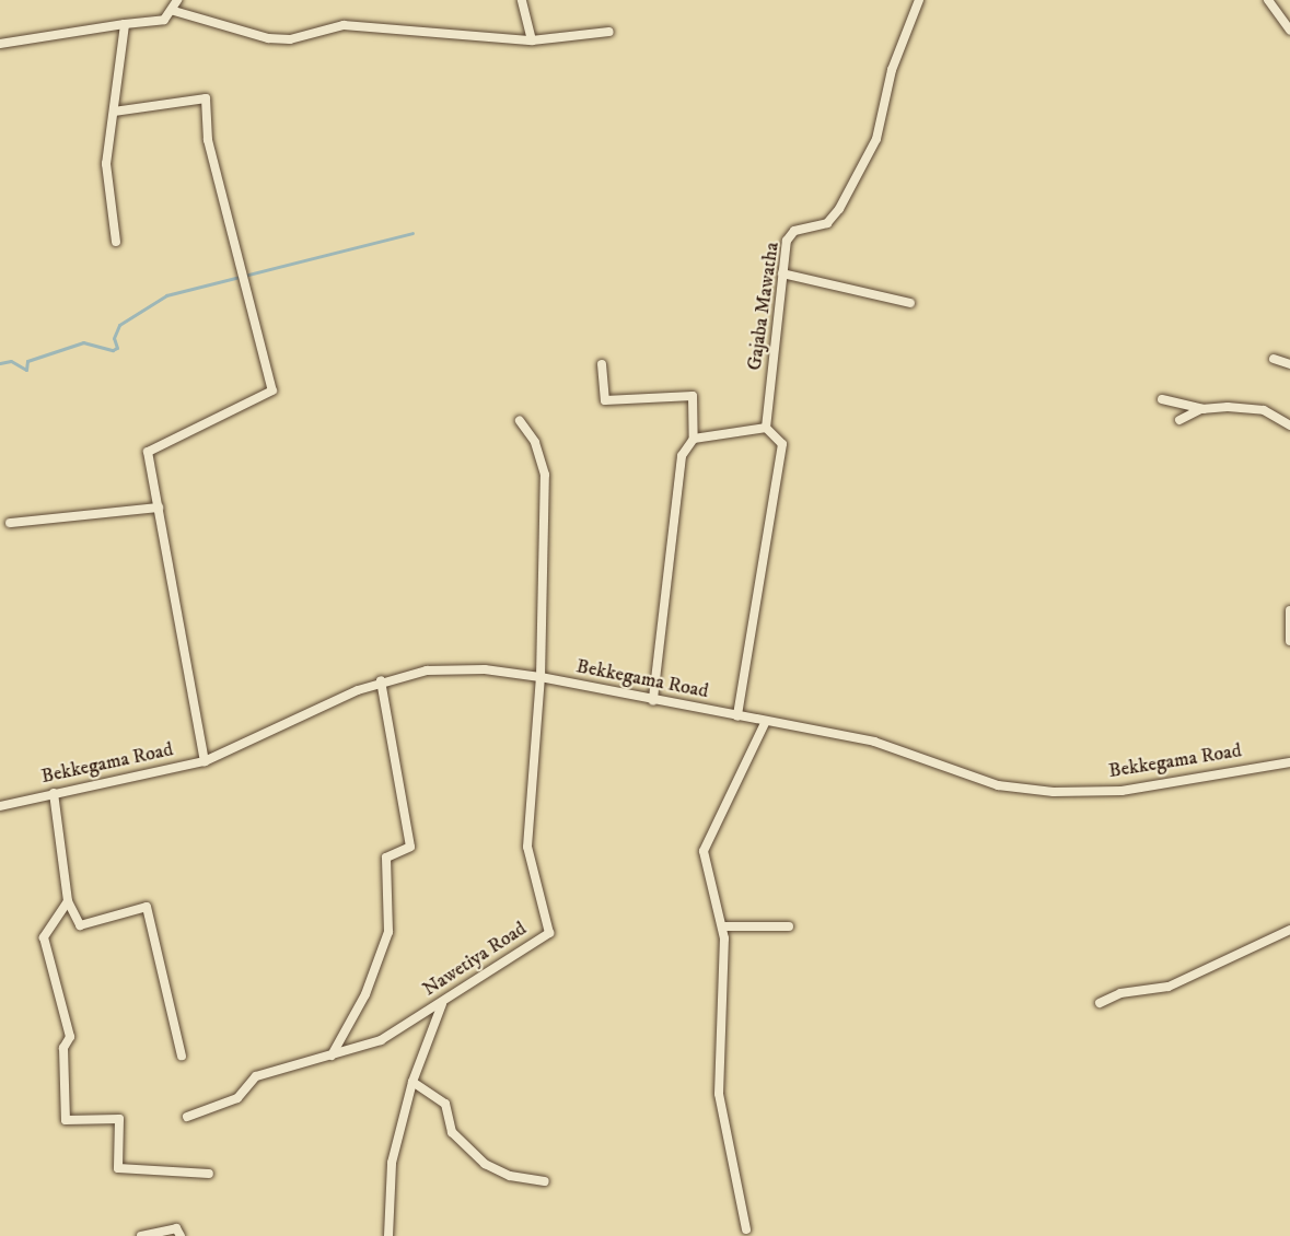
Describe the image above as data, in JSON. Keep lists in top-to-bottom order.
{
  "streets": {
    "street": ["Gajaba Mawatha", "Bekkegama Road", "Nawetiya Road"]
  },
  "crossings": [
    ["Bekkegama Road", "Nawetiya Road"]
  ]
}
